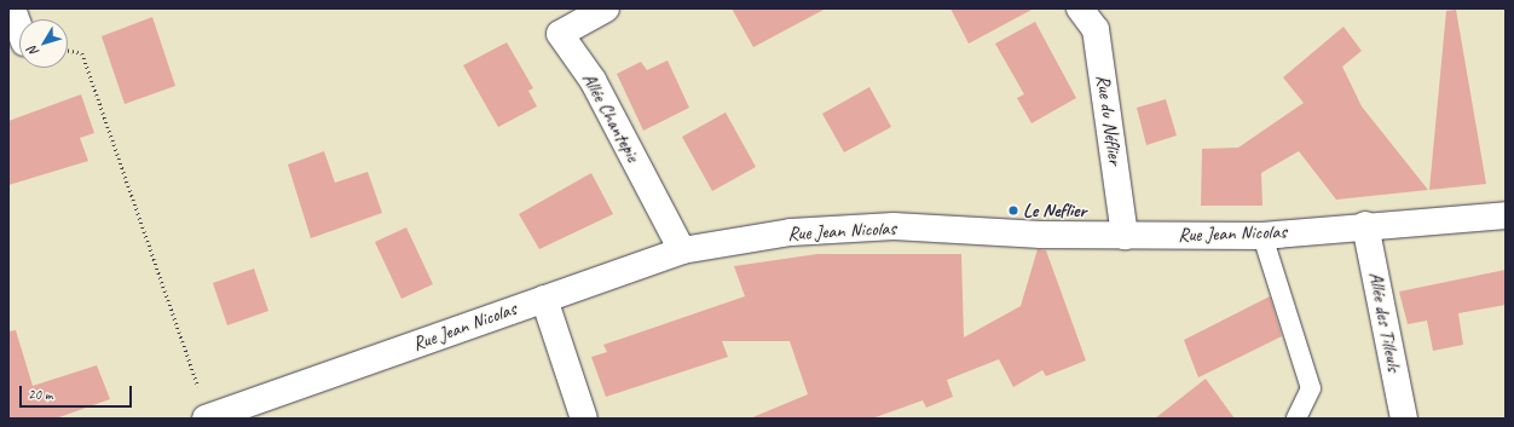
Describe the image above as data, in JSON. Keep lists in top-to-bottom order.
{
  "streets": {
    "street": [
      "Allée Chantepie",
      "Rue du Néflier",
      "Rue Jean Nicolas",
      "Allée des Tilleuls"
    ]
  },
  "crossings": [
    ["Allée Chantepie", "Rue Jean Nicolas"],
    ["Rue du Néflier", "Rue Jean Nicolas"],
    ["Rue Jean Nicolas", "Allée des Tilleuls"]
  ],
  "places": ["Le Neflier"],
  "scale_bar": "20 m",
  "north": "bottom left"
}
